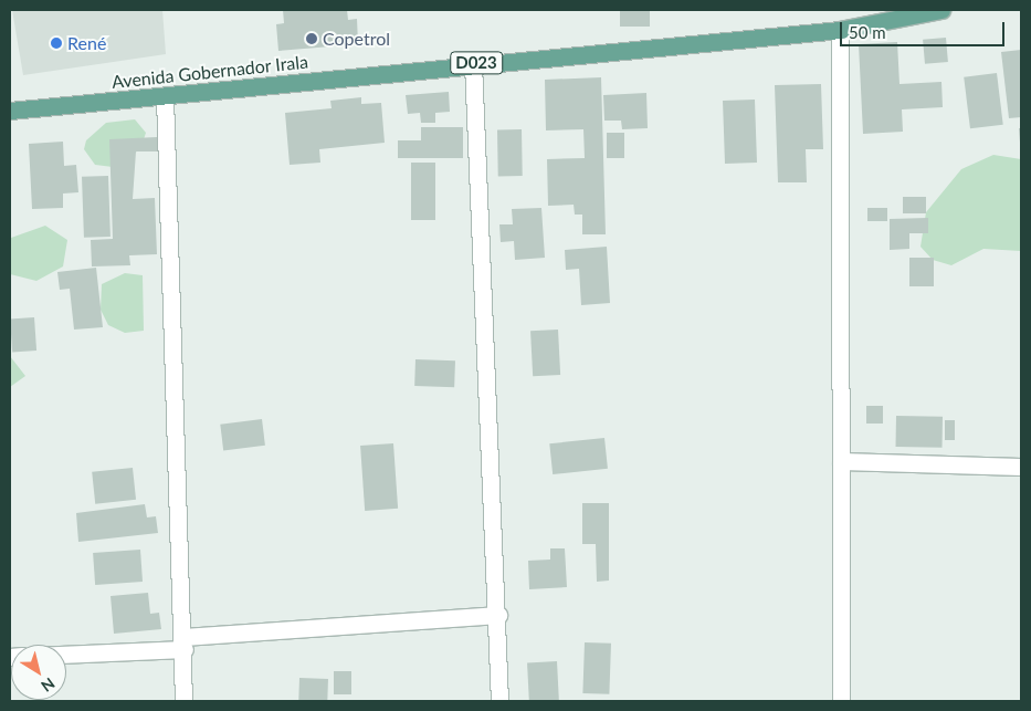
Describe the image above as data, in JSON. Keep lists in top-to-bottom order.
{
  "streets": {
    "main road": ["D023", "Avenida Gobernador Irala"]
  },
  "places": ["Copetrol", "René"],
  "scale_bar": "50 m",
  "north": "bottom right"
}
